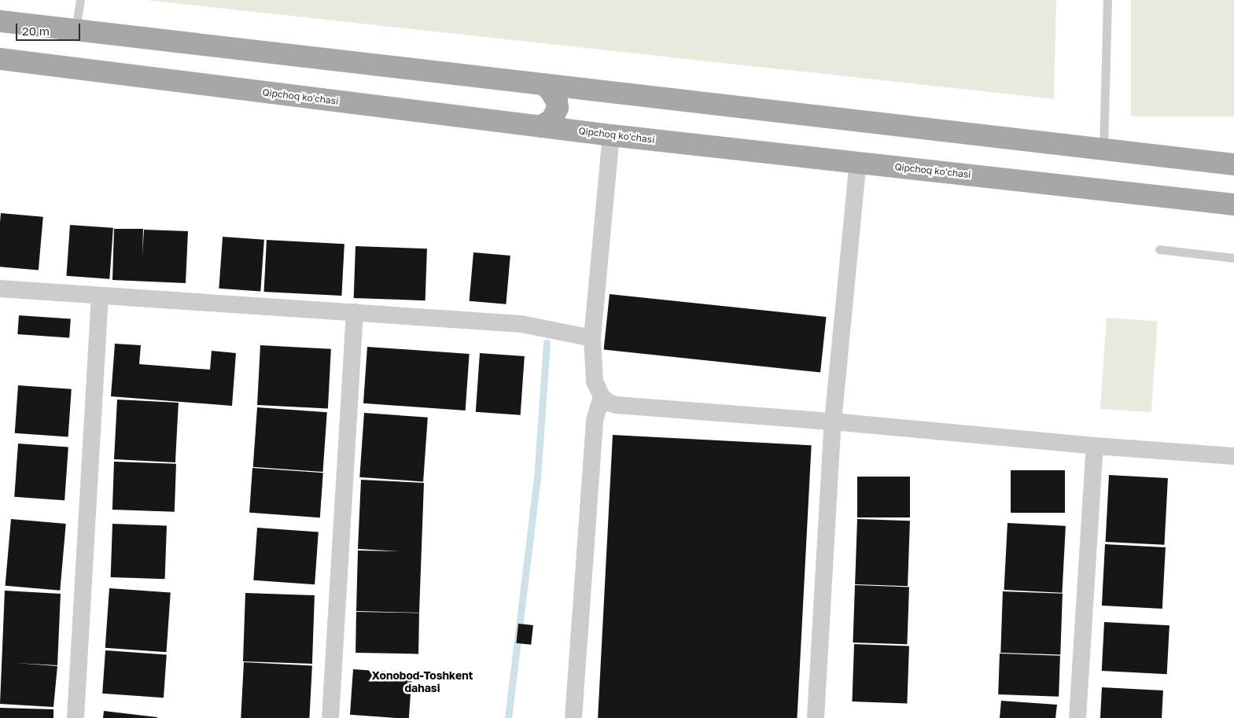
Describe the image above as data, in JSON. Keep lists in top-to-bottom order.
{
  "streets": {
    "main road": ["Qipchoq ko'chasi"]
  },
  "districts": ["Xonobod-Toshkent dahasi"],
  "scale_bar": "20 m"
}
